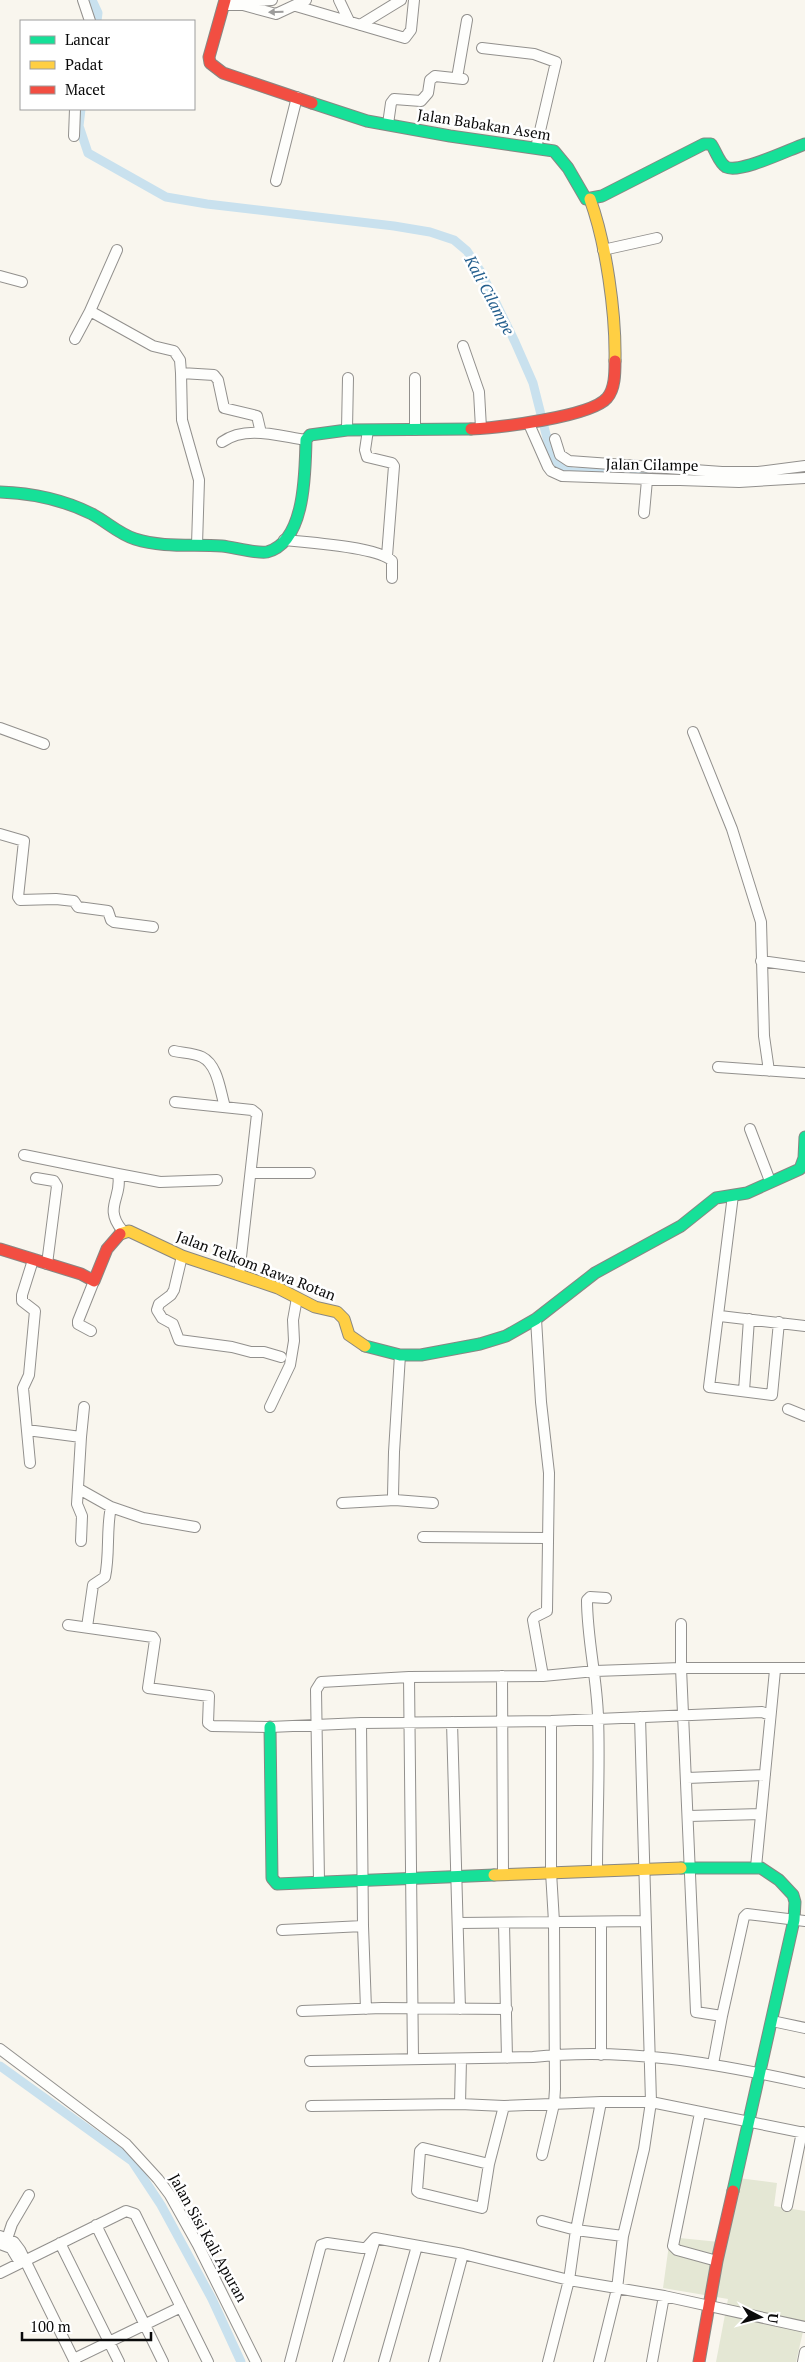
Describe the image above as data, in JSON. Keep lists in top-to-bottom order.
{
  "streets": {
    "street": [
      "Jalan Babakan Asem",
      "Jalan Cilampe",
      "Jalan Telkom Rawa Rotan",
      "Jalan Sisi Kali Apuran"
    ]
  },
  "crossings": [
    ["Jalan Babakan Asem", "Jalan Cilampe"]
  ],
  "water": ["Kali Cilampe"],
  "legend": ["Lancar", "Padat", "Macet"],
  "scale_bar": "100 m",
  "north": "right"
}
